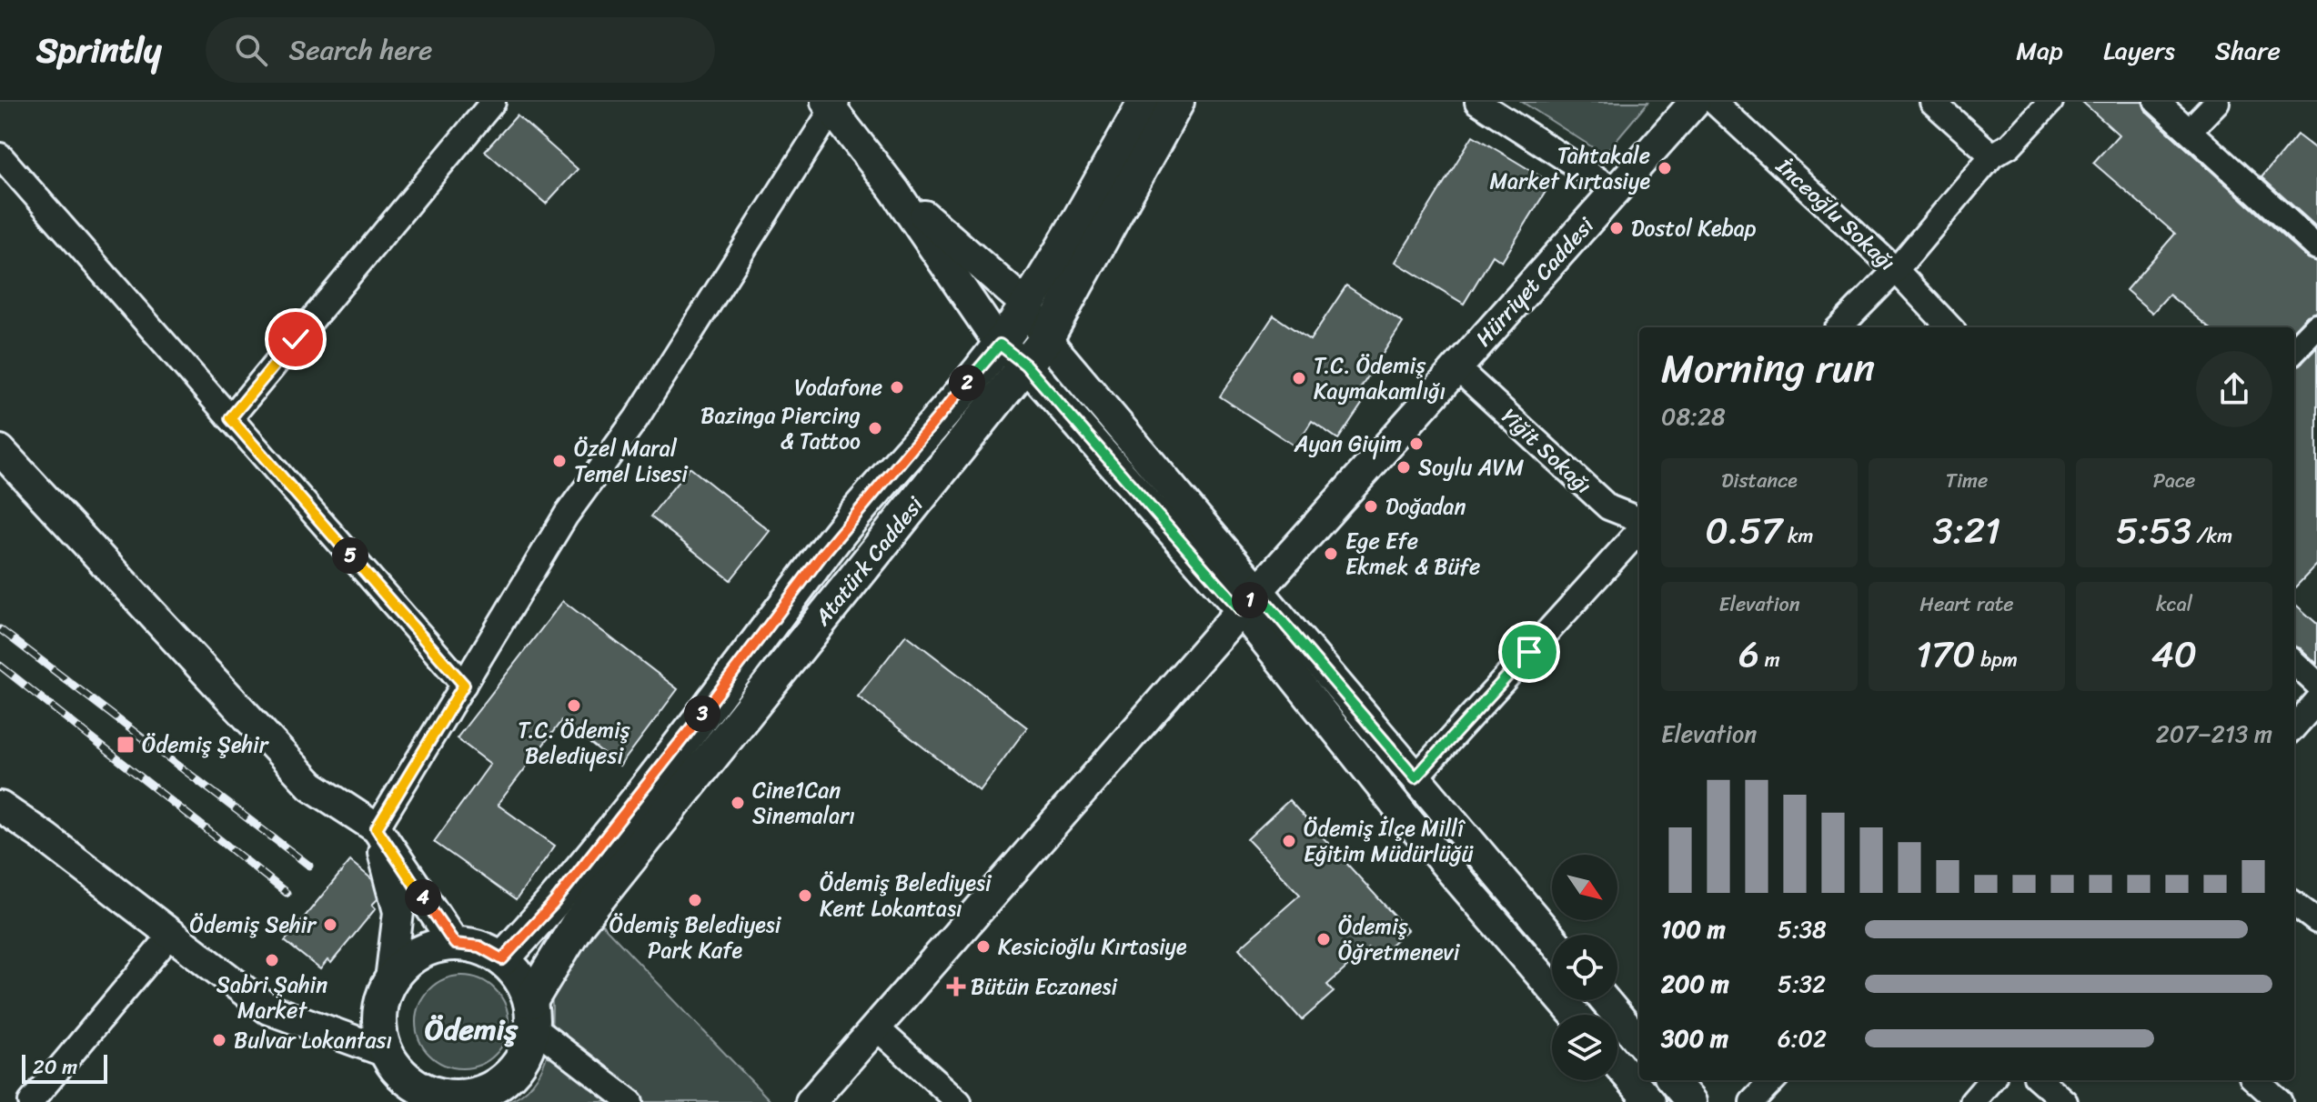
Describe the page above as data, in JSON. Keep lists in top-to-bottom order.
{
  "streets": {
    "main road": ["Atatürk Caddesi"],
    "street": ["İnceoğlu Sokağı", "Hürriyet Caddesi", "Yiğit Sokağı"]
  },
  "crossings": [
    ["Hürriyet Caddesi", "Yiğit Sokağı"]
  ],
  "districts": ["Ödemiş"],
  "places": {
    "other": [
      "Tahtakale Market Kırtasiye",
      "Dostol Kebap",
      "T.C. Ödemiş Kaymakamlığı",
      "Vodafone",
      "Bazinga Piercing & Tattoo",
      "Ayan Giyim",
      "Özel Maral Temel Lisesi",
      "Soylu AVM",
      "Doğadan",
      "Ege Efe Ekmek & Büfe",
      "T.C. Ödemiş Belediyesi",
      "Cine1Can Sinemaları",
      "Ödemiş İlçe Millî Eğitim Müdürlüğü",
      "Ödemiş Belediyesi Kent Lokantası",
      "Ödemiş Belediyesi Park Kafe",
      "Ödemiş Sehir",
      "Ödemiş Öğretmenevi",
      "Kesicioğlu Kırtasiye",
      "Sabri Şahin Market",
      "Bulvar Lokantası"
    ],
    "transit": ["Ödemiş Şehir"],
    "health": ["Bütün Eczanesi"]
  },
  "scale_bar": "20 m",
  "north": "bottom right",
  "page": {
    "header": "Sprintly",
    "search": "Search here",
    "nav": ["Map", "Layers", "Share"],
    "heading": ["Morning run", "08:28"],
    "pins": [
      "2",
      "5",
      "1",
      "3",
      "4"
    ],
    "stats": [
      ["Distance", "0.57 km"],
      ["Time", "3:21"],
      ["Pace", "5:53 /km"],
      ["Elevation", "6 m"],
      ["Heart rate", "170 bpm"],
      ["kcal", "40"]
    ],
    "chart": ["Elevation", "207–213 m"],
    "list": [
      {
        "name": "100 m",
        "note": "5:38"
      },
      {
        "name": "200 m",
        "note": "5:32"
      },
      {
        "name": "300 m",
        "note": "6:02"
      }
    ],
    "scale": "20 m"
  }
}
